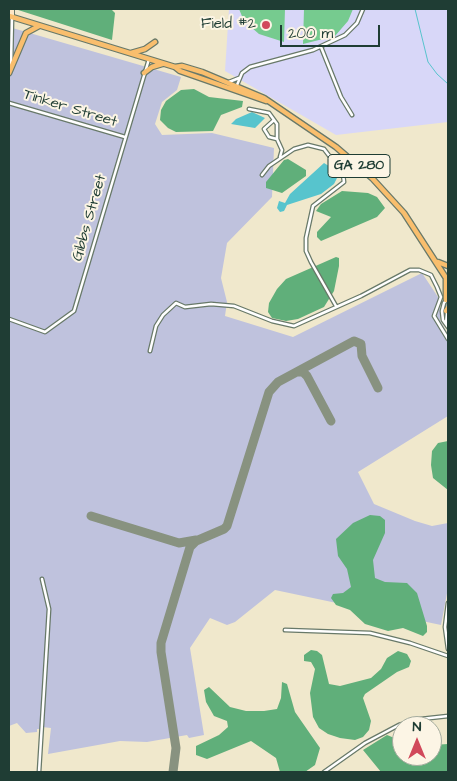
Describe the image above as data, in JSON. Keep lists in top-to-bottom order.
{
  "streets": {
    "main road": ["GA 280"],
    "street": ["Tinker Street", "Gibbs Street"]
  },
  "crossings": [
    ["Tinker Street", "Gibbs Street"],
    ["GA 280", "Gibbs Street"]
  ],
  "places": ["Field #2"],
  "scale_bar": "200 m",
  "north": "top"
}
